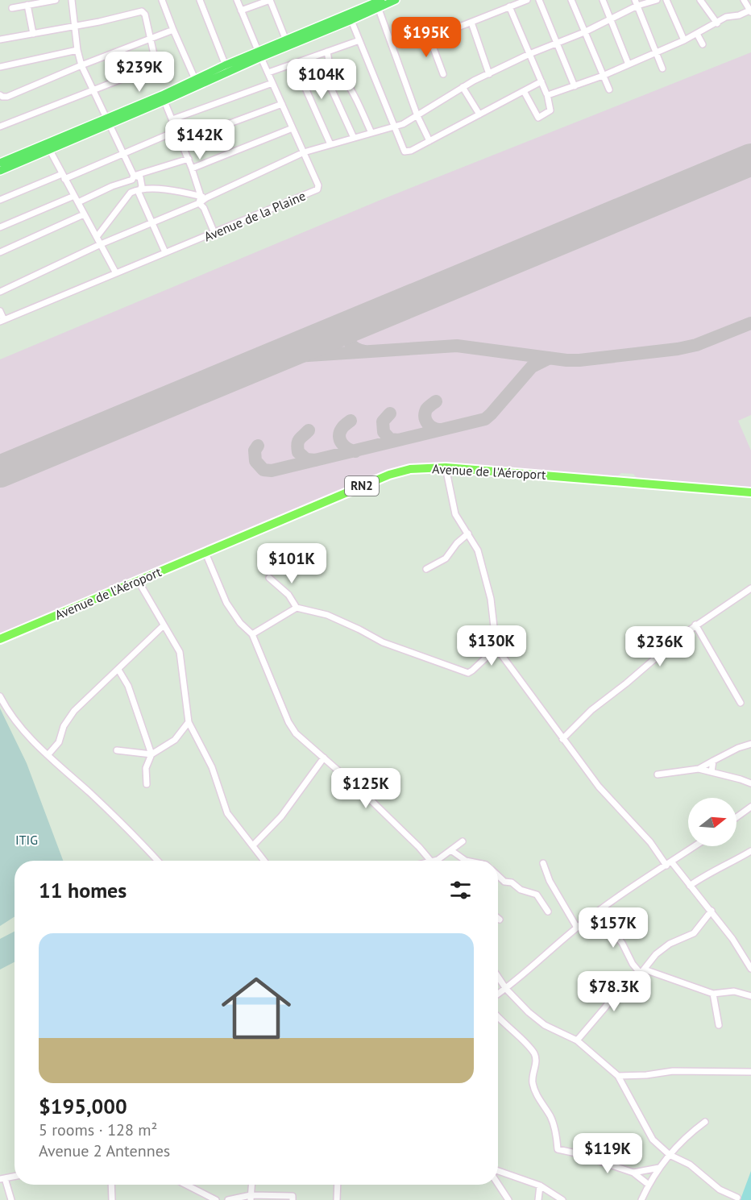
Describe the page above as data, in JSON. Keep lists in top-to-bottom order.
{
  "streets": {
    "highway": ["Avenue de l'Aéroport", "RN2"],
    "street": ["Avenue de la Plaine"]
  },
  "parks": ["ITIG"],
  "north": "right",
  "page": {
    "price": [
      "$195K",
      "$239K",
      "$104K",
      "$142K",
      "$101K",
      "$130K",
      "$236K",
      "$125K",
      "$157K",
      "$78.3K",
      "$119K"
    ],
    "heading": "11 homes",
    "list": [
      {
        "name": "$195,000",
        "note": "5 rooms · 128 m² · Avenue 2 Antennes"
      }
    ]
  }
}
